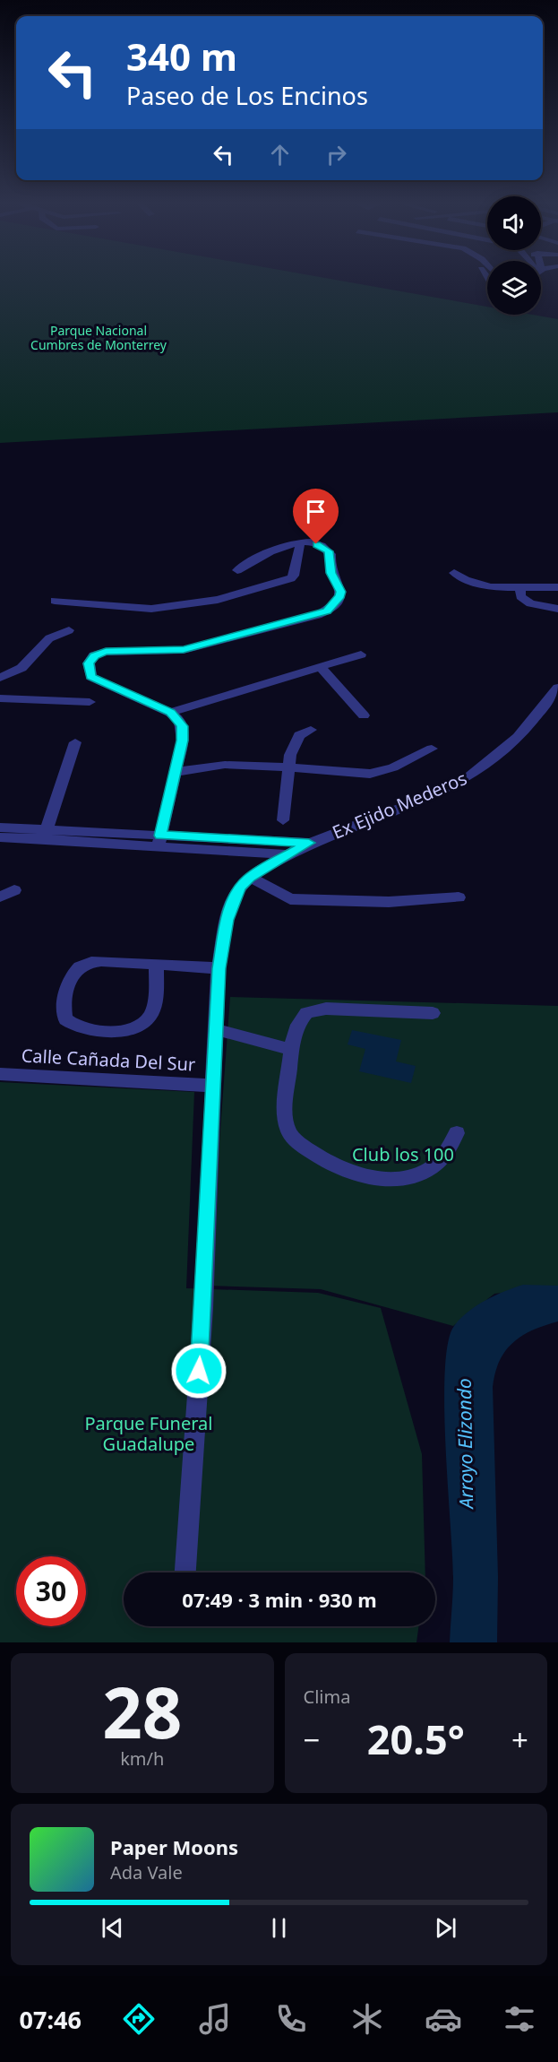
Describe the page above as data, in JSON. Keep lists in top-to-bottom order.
{
  "streets": {
    "street": ["Ex Ejido Mederos", "Calle Cañada Del Sur"]
  },
  "crossings": [
    ["Ex Ejido Mederos", "Calle Cañada Del Sur"]
  ],
  "water": ["Arroyo Elizondo"],
  "parks": ["Parque Nacional Cumbres de Monterrey", "Club los 100", "Parque Funeral Guadalupe"],
  "page": {
    "turn": ["340 m", "Paseo de Los Encinos"],
    "limit": "30",
    "trip": "07:49 · 3 min · 930 m",
    "tile": [
      ["28", "km/h"],
      "Clima"
    ],
    "heat": ["−", "20.5°", "+"],
    "song": ["Paper Moons", "Ada Vale"],
    "tabs": "07:46"
  }
}
